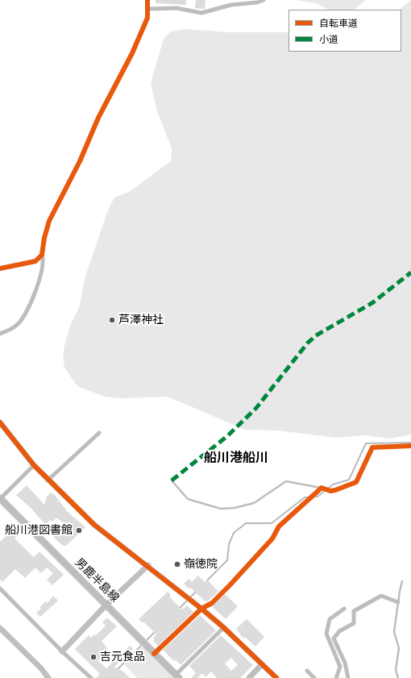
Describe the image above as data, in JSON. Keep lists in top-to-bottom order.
{
  "streets": {
    "main road": ["男鹿半島線"]
  },
  "districts": ["船川港船川"],
  "places": [
    "芦澤神社",
    "船川港図書館",
    "嶺徳院",
    "吉元食品"
  ],
  "legend": ["自転車道", "小道"]
}
